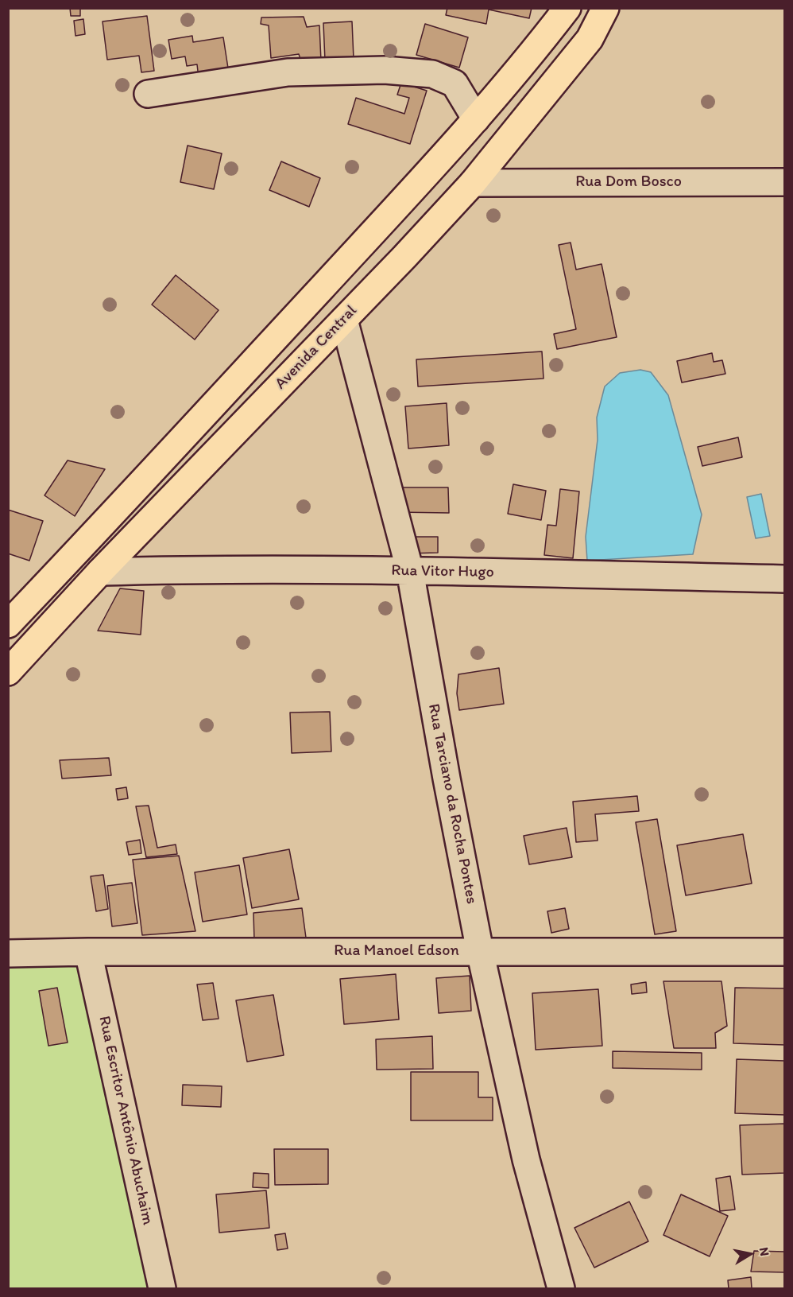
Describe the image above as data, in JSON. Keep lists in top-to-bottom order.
{
  "streets": {
    "main road": ["Avenida Central"],
    "street": [
      "Rua Dom Bosco",
      "Rua Vitor Hugo",
      "Rua Tarciano da Rocha Pontes",
      "Rua Manoel Edson",
      "Rua Escritor Antônio Abuchaim"
    ]
  },
  "crossings": [
    ["Rua Dom Bosco", "Avenida Central"],
    ["Avenida Central", "Rua Vitor Hugo"],
    ["Avenida Central", "Rua Tarciano da Rocha Pontes"],
    ["Rua Vitor Hugo", "Rua Tarciano da Rocha Pontes"],
    ["Rua Tarciano da Rocha Pontes", "Rua Manoel Edson"],
    ["Rua Manoel Edson", "Rua Escritor Antônio Abuchaim"]
  ],
  "north": "right"
}
